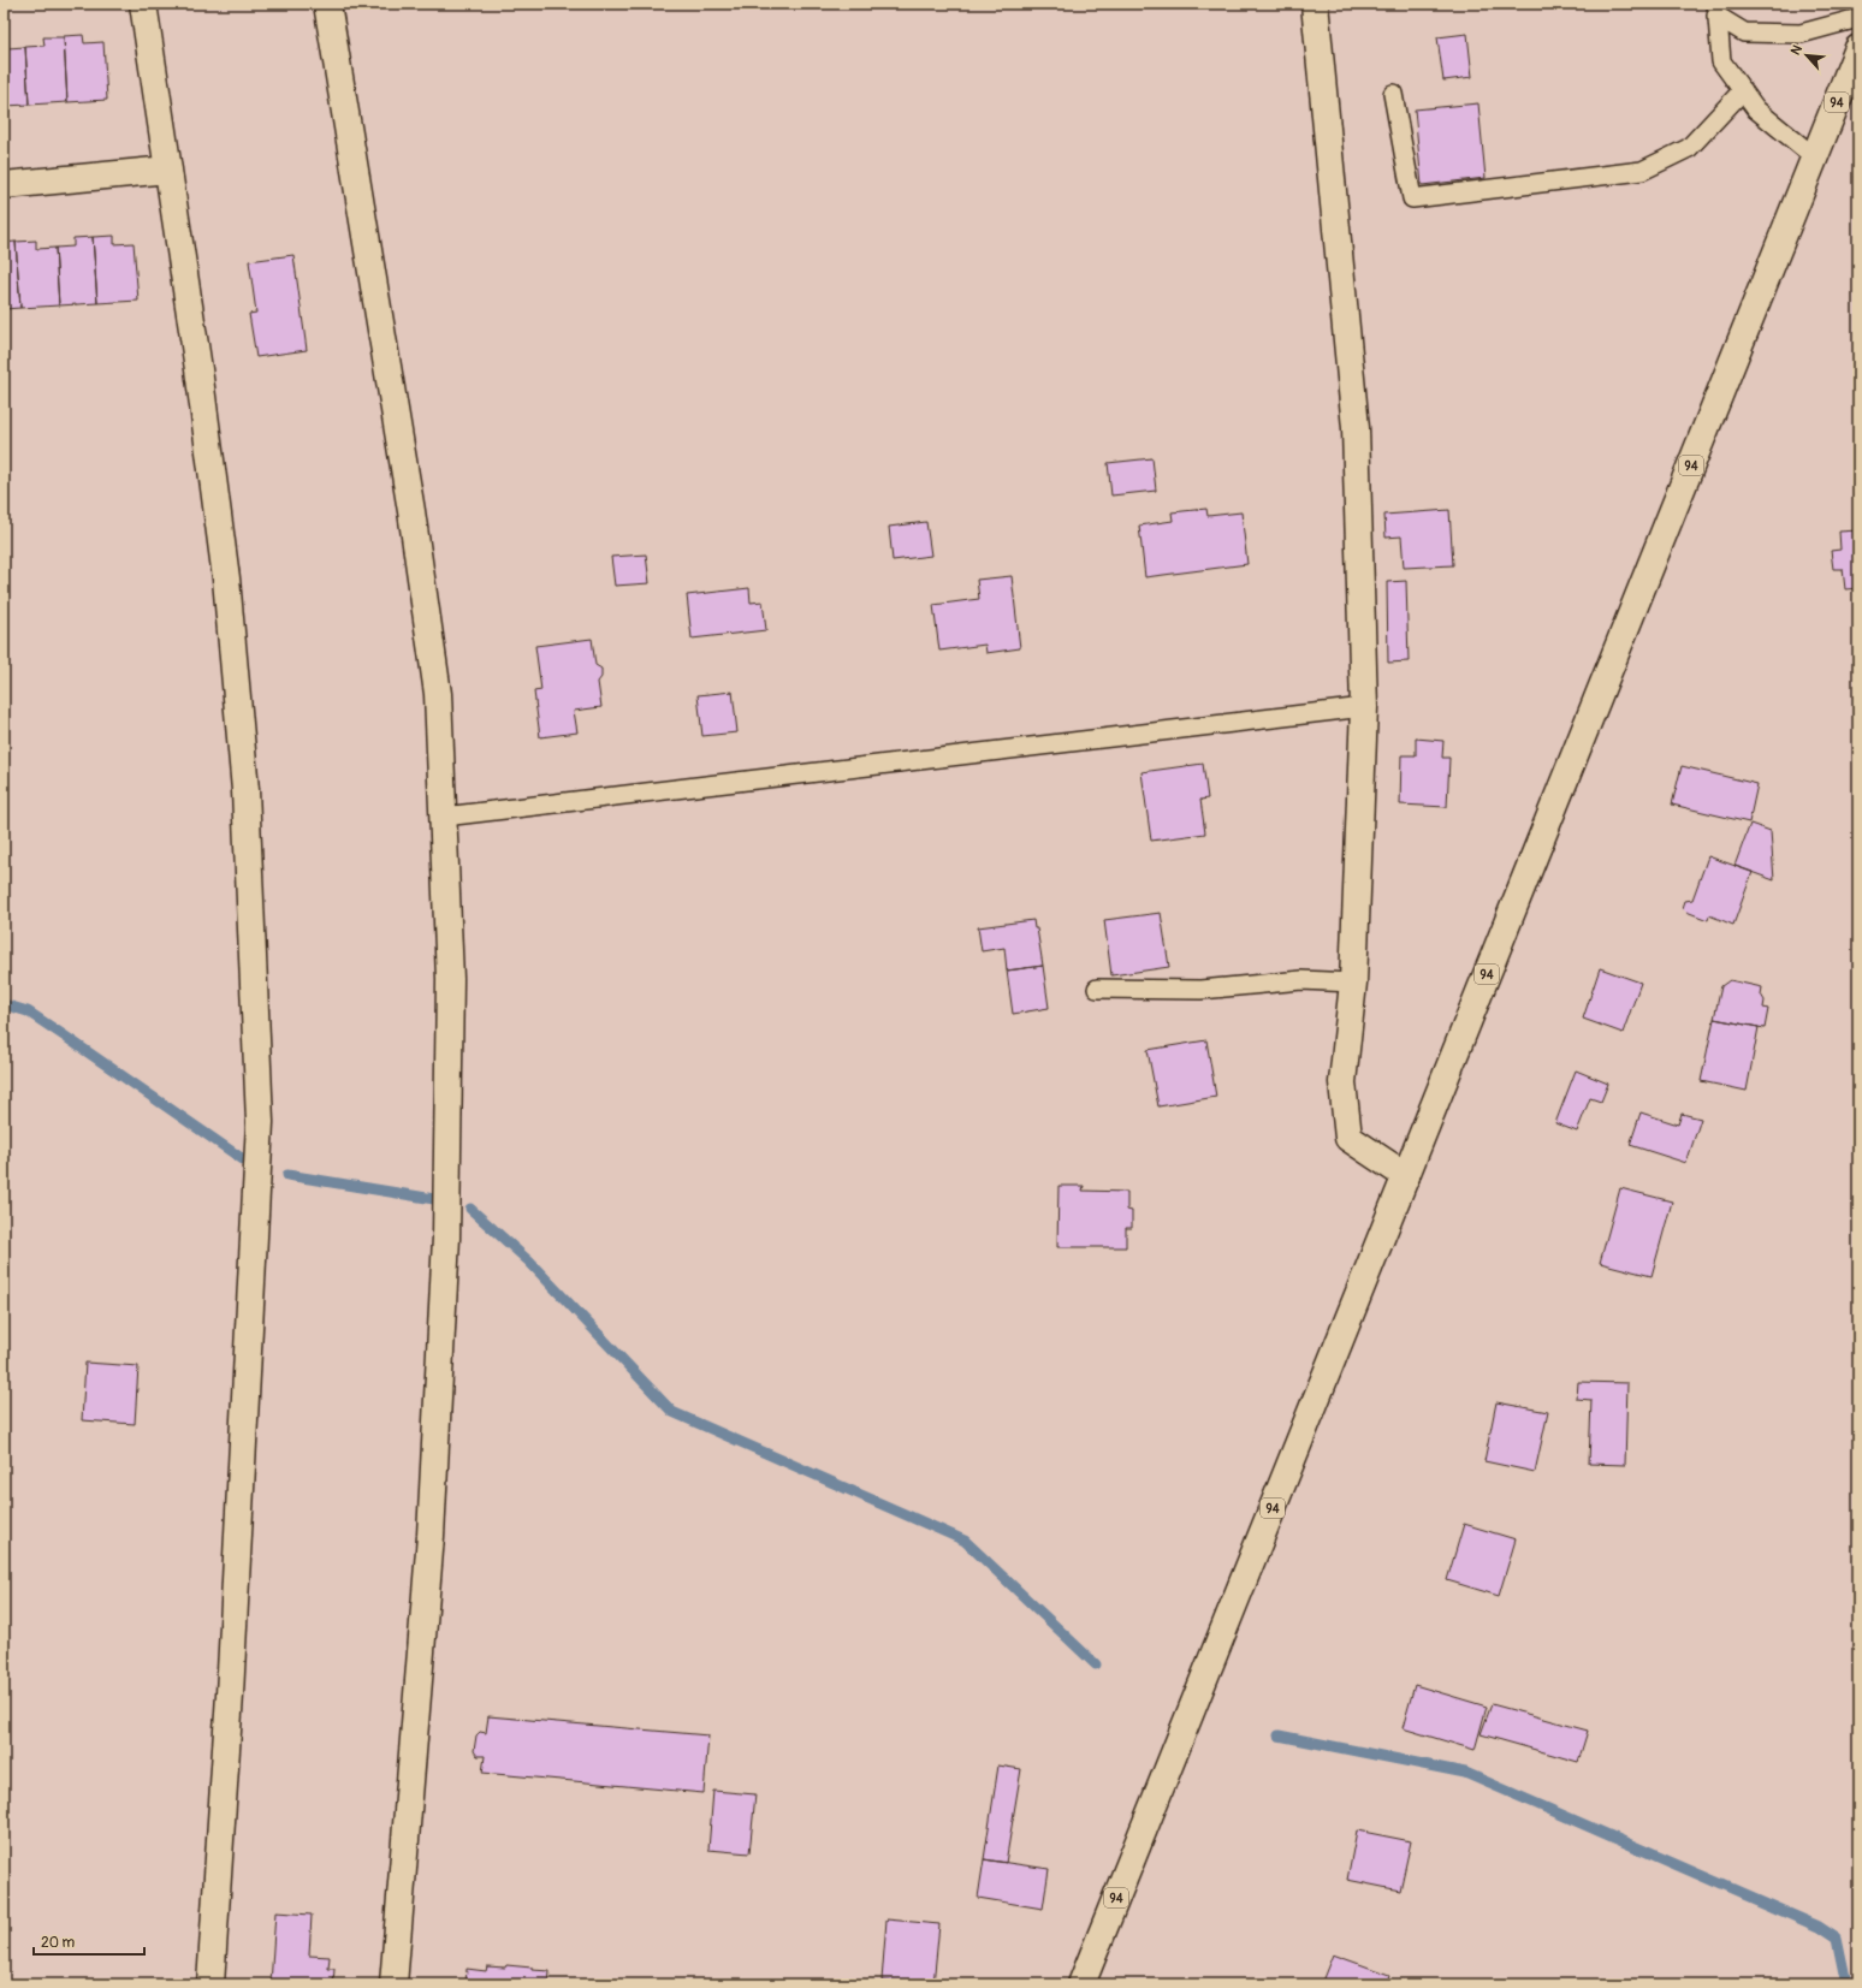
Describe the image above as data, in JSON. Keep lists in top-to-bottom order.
{
  "streets": {
    "street": ["94"]
  },
  "scale_bar": "20 m",
  "north": "top left"
}
